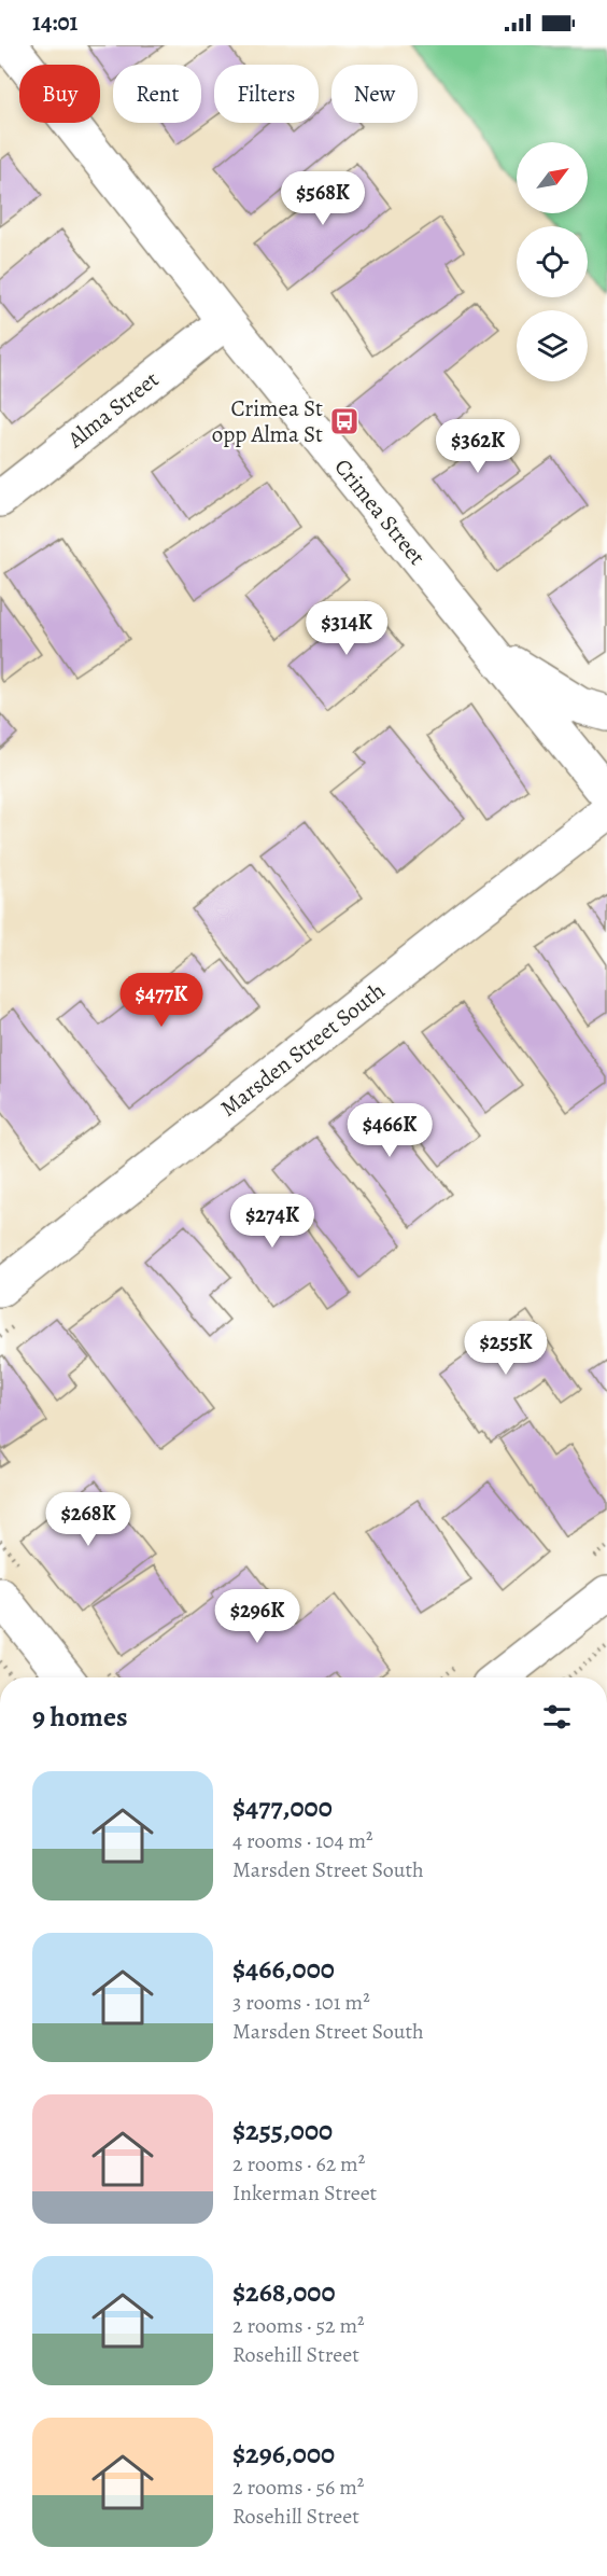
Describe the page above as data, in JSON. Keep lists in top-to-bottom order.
{
  "streets": {
    "street": ["Alma Street", "Crimea Street", "Marsden Street South"]
  },
  "crossings": [
    ["Alma Street", "Crimea Street"]
  ],
  "places": {
    "bus stop": ["Crimea St opp Alma St"]
  },
  "north": "top right",
  "page": {
    "status": "14:01",
    "chip": [
      "Buy",
      "Rent",
      "Filters",
      "New"
    ],
    "price": [
      "$568K",
      "$362K",
      "$314K",
      "$477K",
      "$466K",
      "$274K",
      "$255K",
      "$268K",
      "$296K"
    ],
    "heading": "9 homes",
    "list": [
      {
        "name": "$477,000",
        "note": "4 rooms · 104 m² · Marsden Street South"
      },
      {
        "name": "$466,000",
        "note": "3 rooms · 101 m² · Marsden Street South"
      },
      {
        "name": "$255,000",
        "note": "2 rooms · 62 m² · Inkerman Street"
      },
      {
        "name": "$268,000",
        "note": "2 rooms · 52 m² · Rosehill Street"
      },
      {
        "name": "$296,000",
        "note": "2 rooms · 56 m² · Rosehill Street"
      }
    ]
  }
}
